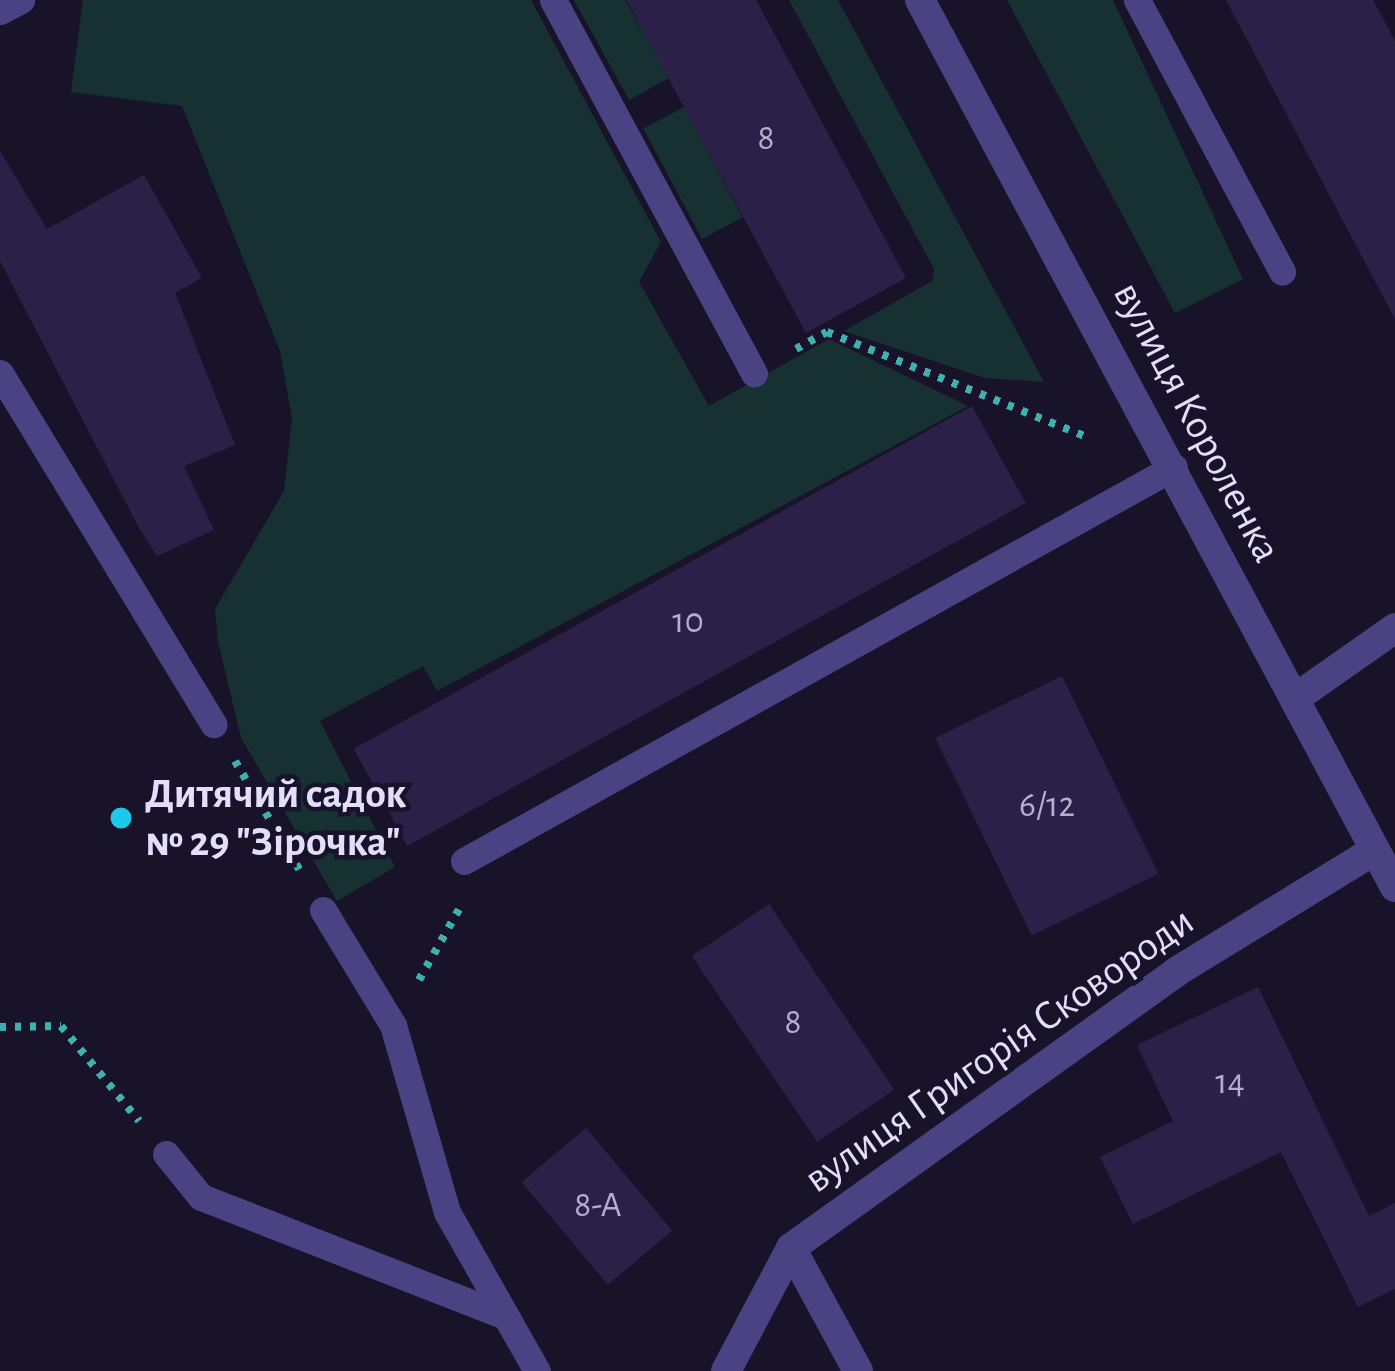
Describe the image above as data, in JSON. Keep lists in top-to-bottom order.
{
  "streets": {
    "street": ["вулиця Короленка", "вулиця Григорія Сковороди"]
  },
  "crossings": [
    ["вулиця Короленка", "вулиця Григорія Сковороди"]
  ],
  "places": ["Дитячий садок № 29 \"Зірочка\""],
  "house_numbers": [
    "8",
    "10",
    "6/12",
    "8",
    "14",
    "8-А"
  ]
}
